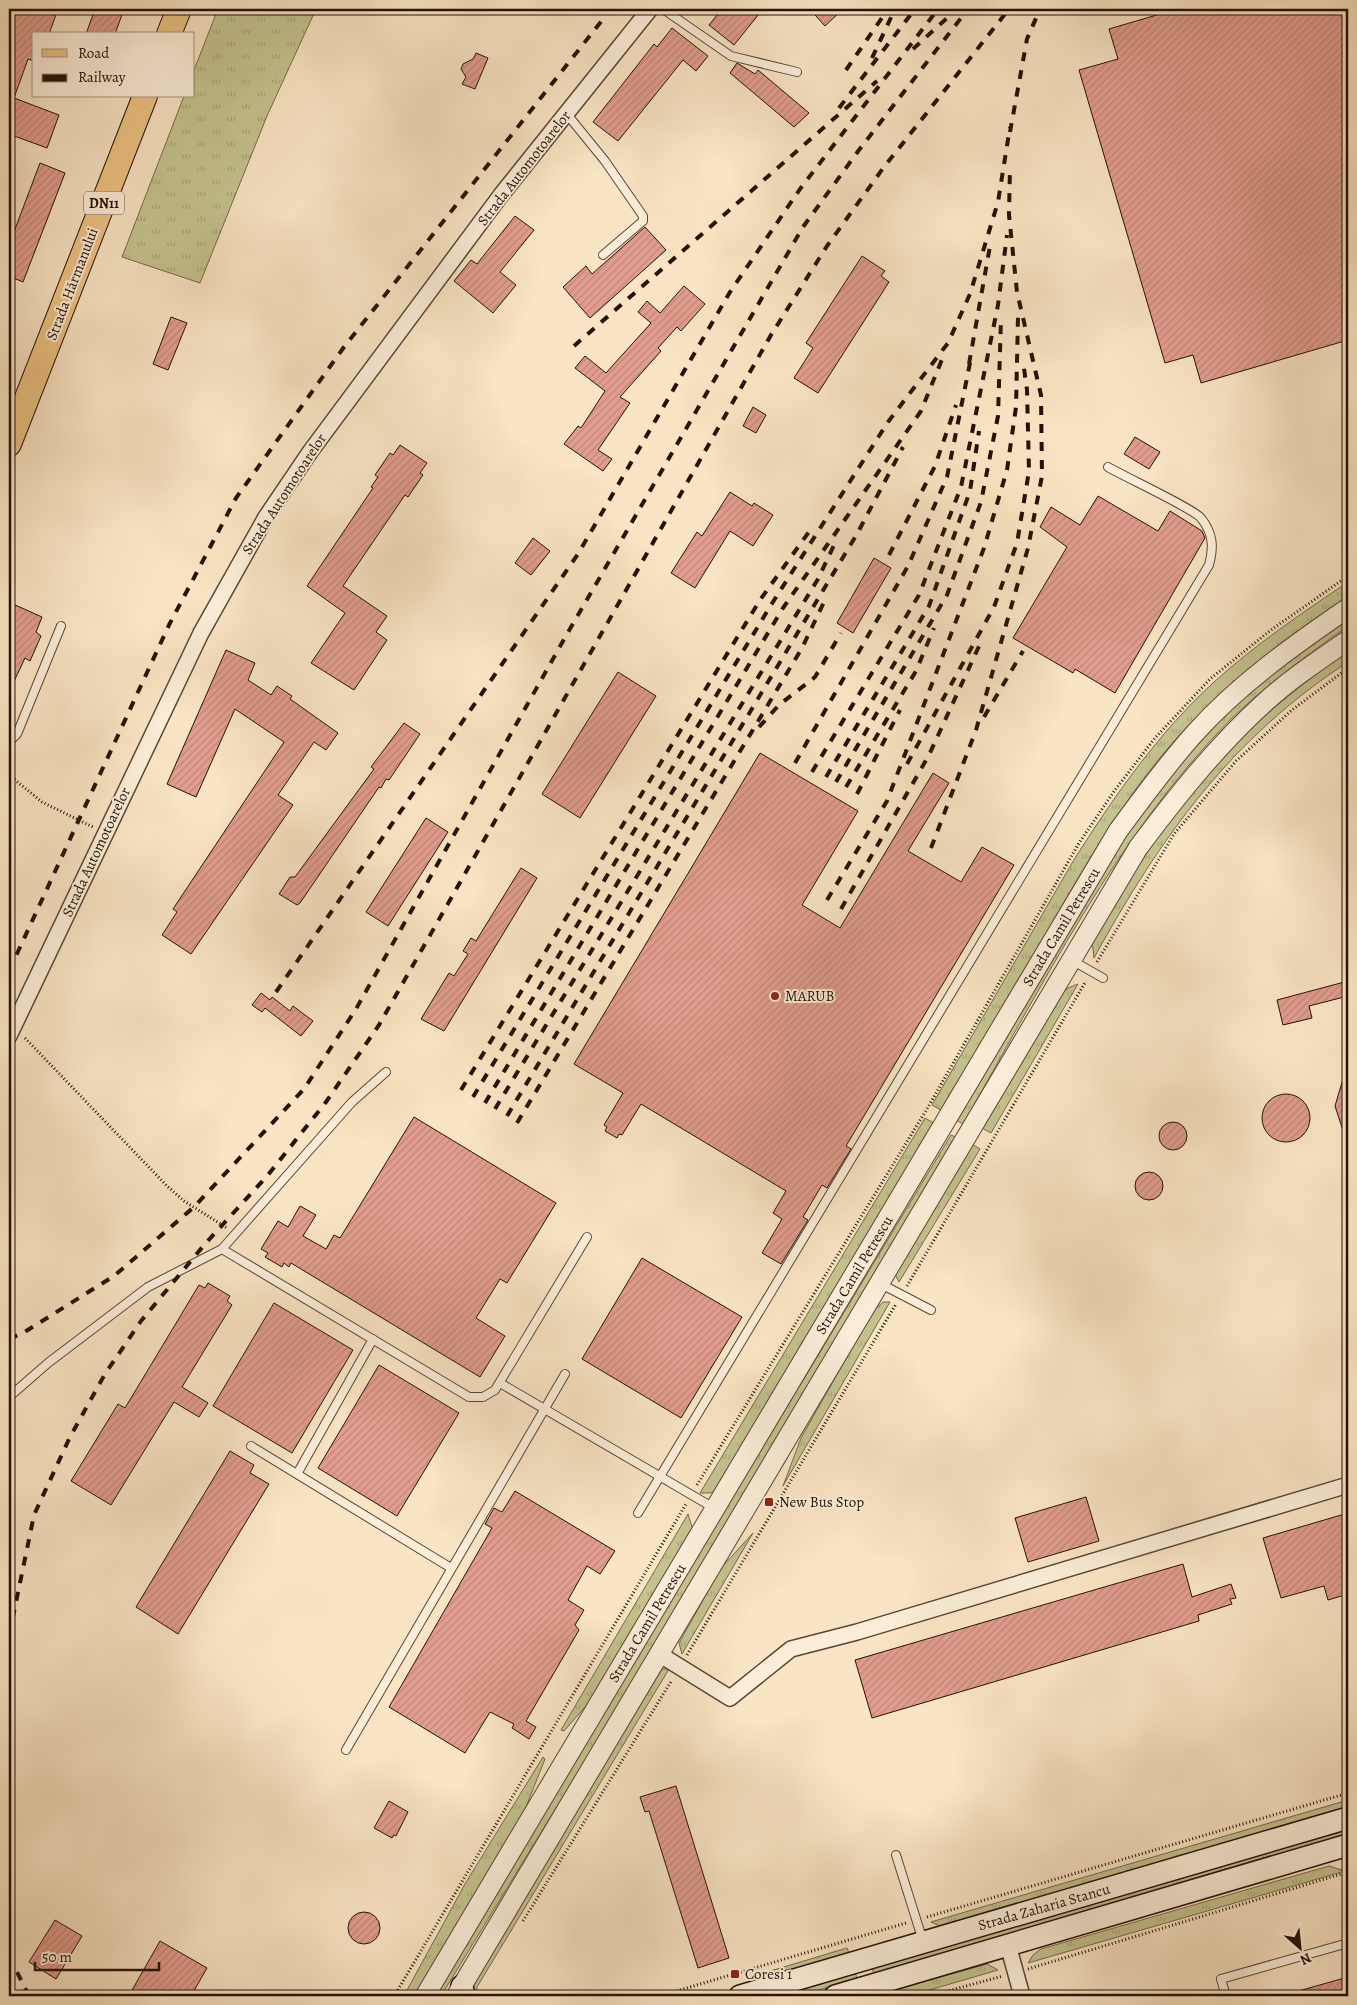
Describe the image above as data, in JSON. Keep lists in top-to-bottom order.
{
  "streets": {
    "main road": ["DN11", "Strada Hărmanului", "Strada Zaharia Stancu"],
    "street": ["Strada Automotoarelor", "Strada Camil Petrescu"]
  },
  "places": {
    "other": ["MARUB"],
    "transit": ["New Bus Stop", "Coresi 1"]
  },
  "legend": ["Road", "Railway"],
  "scale_bar": "50 m",
  "north": "bottom right"
}
